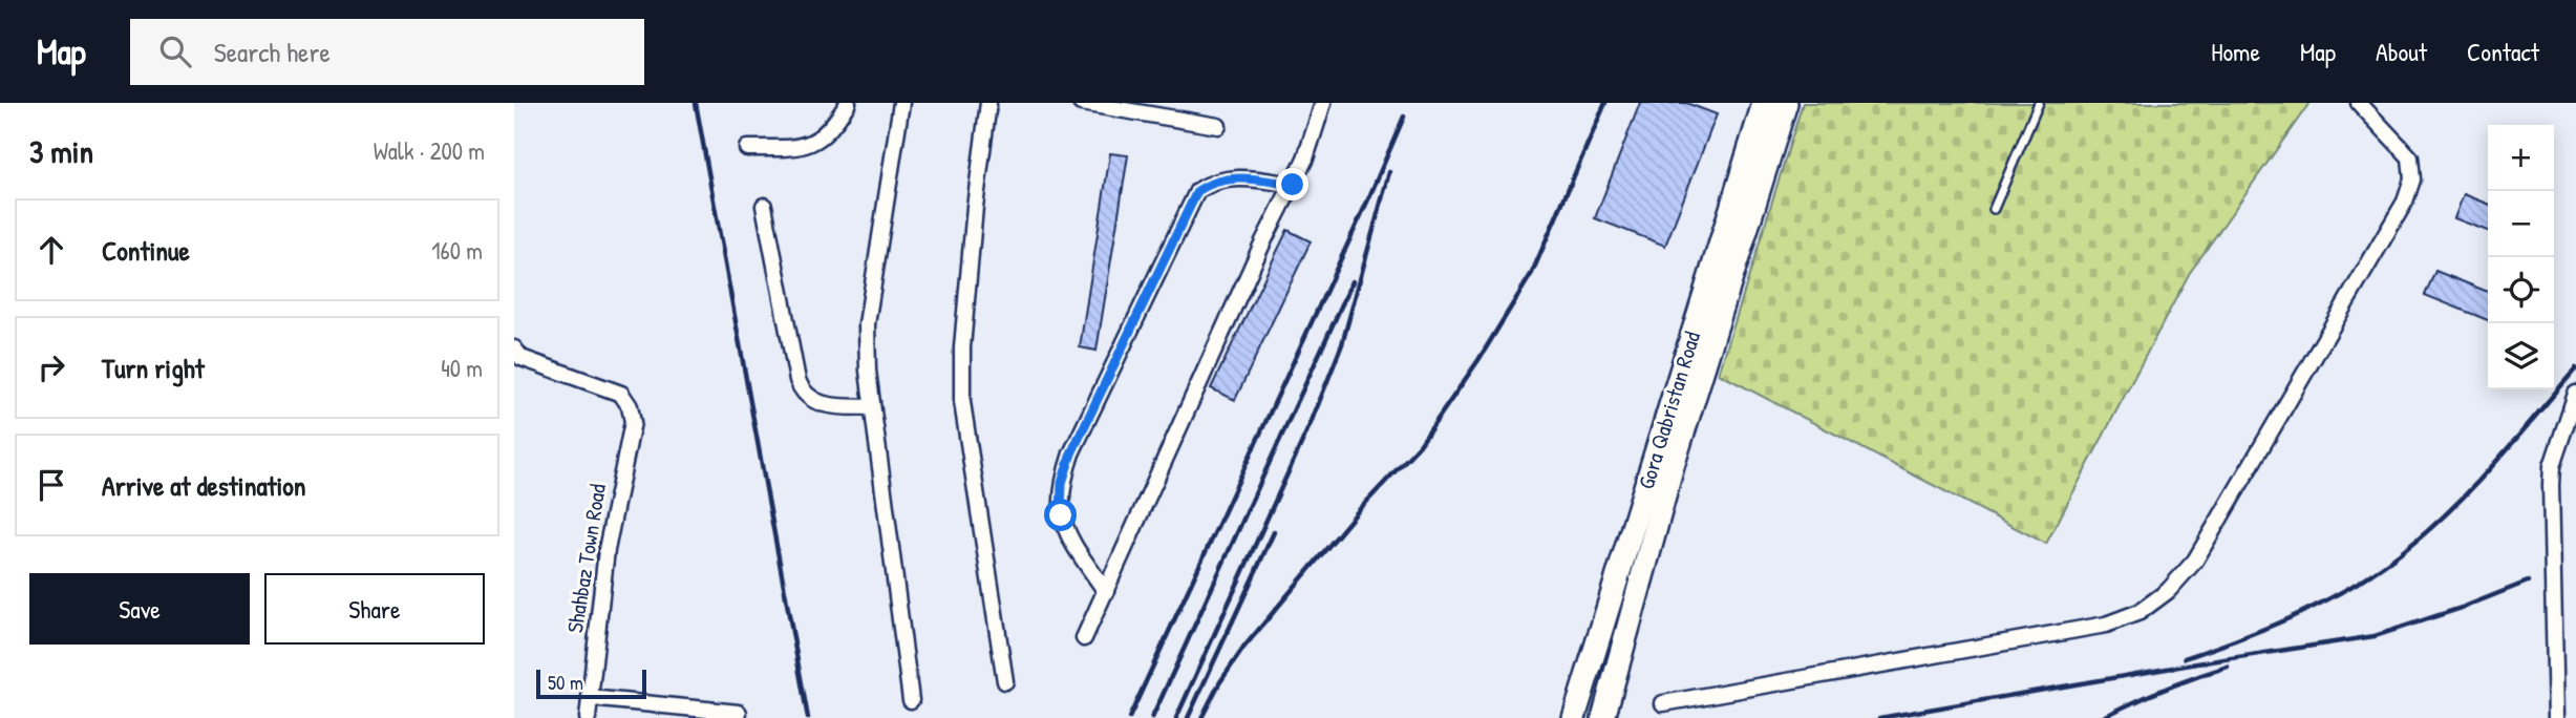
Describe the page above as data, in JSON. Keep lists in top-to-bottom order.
{
  "streets": {
    "main road": ["Gora Qabristan Road"],
    "street": ["Shahbaz Town Road"]
  },
  "scale_bar": "50 m",
  "page": {
    "header": "Map",
    "search": "Search here",
    "nav": [
      "Home",
      "Map",
      "About",
      "Contact"
    ],
    "heading": ["3 min", "Walk · 200 m"],
    "map_buttons": ["+", "−"],
    "list": [
      ["Continue", "160 m"],
      ["Turn right", "40 m"],
      "Arrive at destination"
    ],
    "buttons": ["Save", "Share"],
    "scale": "50 m"
  }
}
